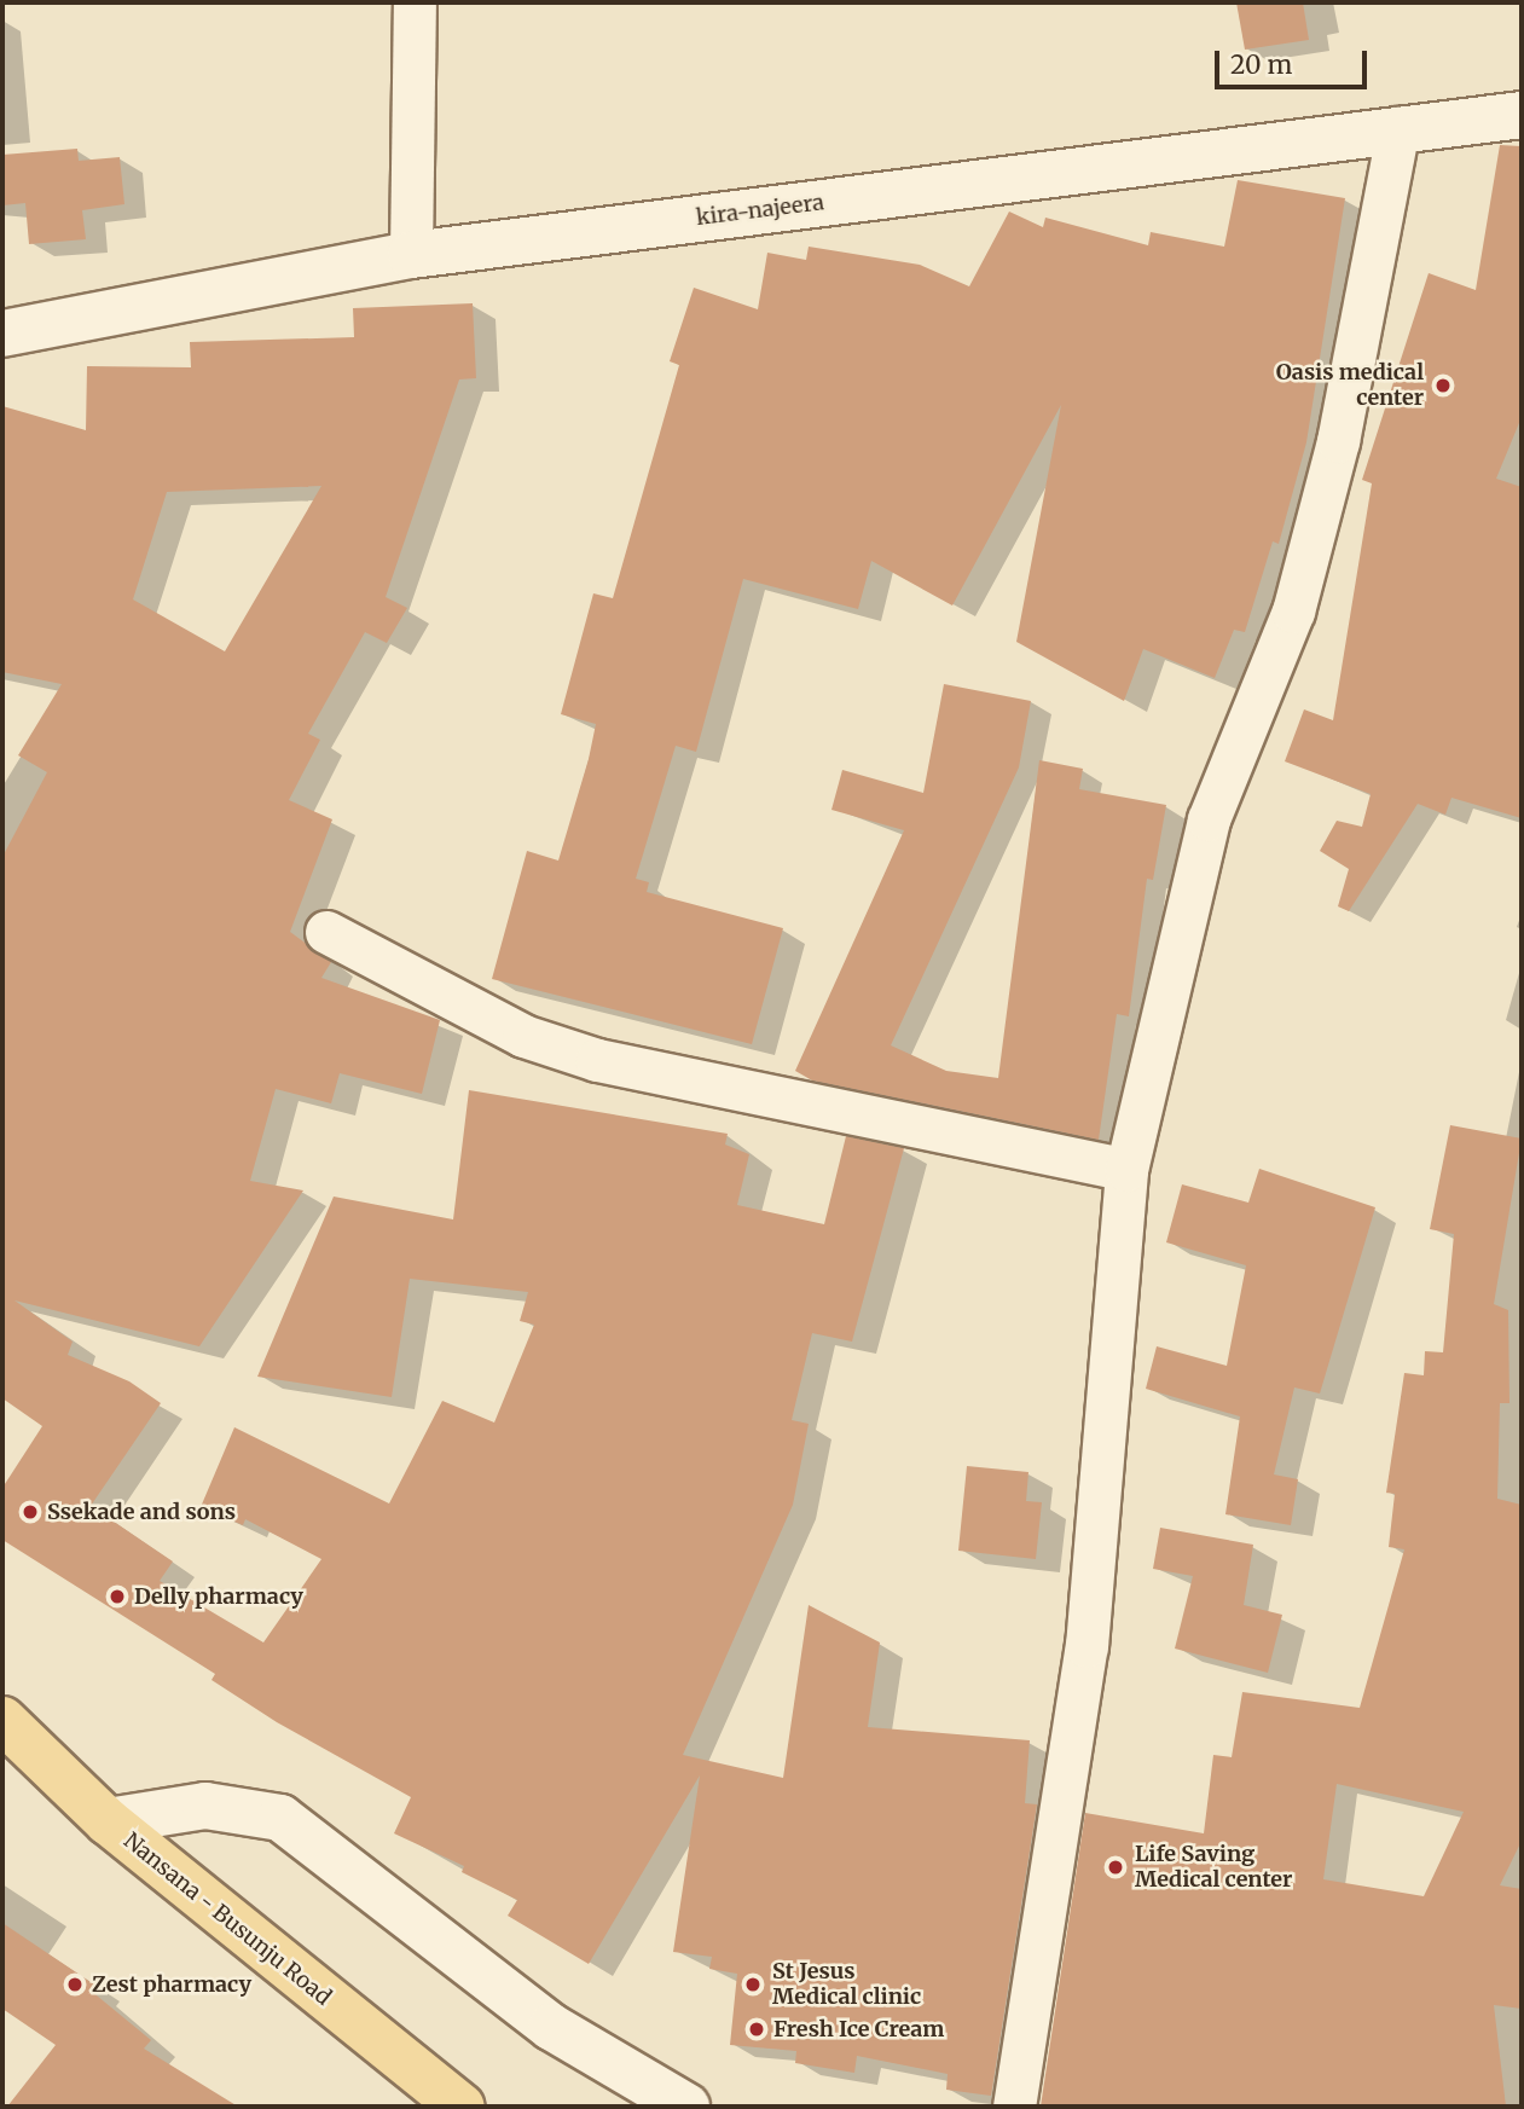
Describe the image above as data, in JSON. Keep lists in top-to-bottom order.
{
  "streets": {
    "main road": ["Nansana - Busunju Road"],
    "street": ["kira-najeera"]
  },
  "places": [
    "Oasis medical center",
    "Ssekade and sons",
    "Delly pharmacy",
    "Life Saving Medical center",
    "Zest pharmacy",
    "St Jesus Medical clinic",
    "Fresh Ice Cream"
  ],
  "scale_bar": "20 m"
}
